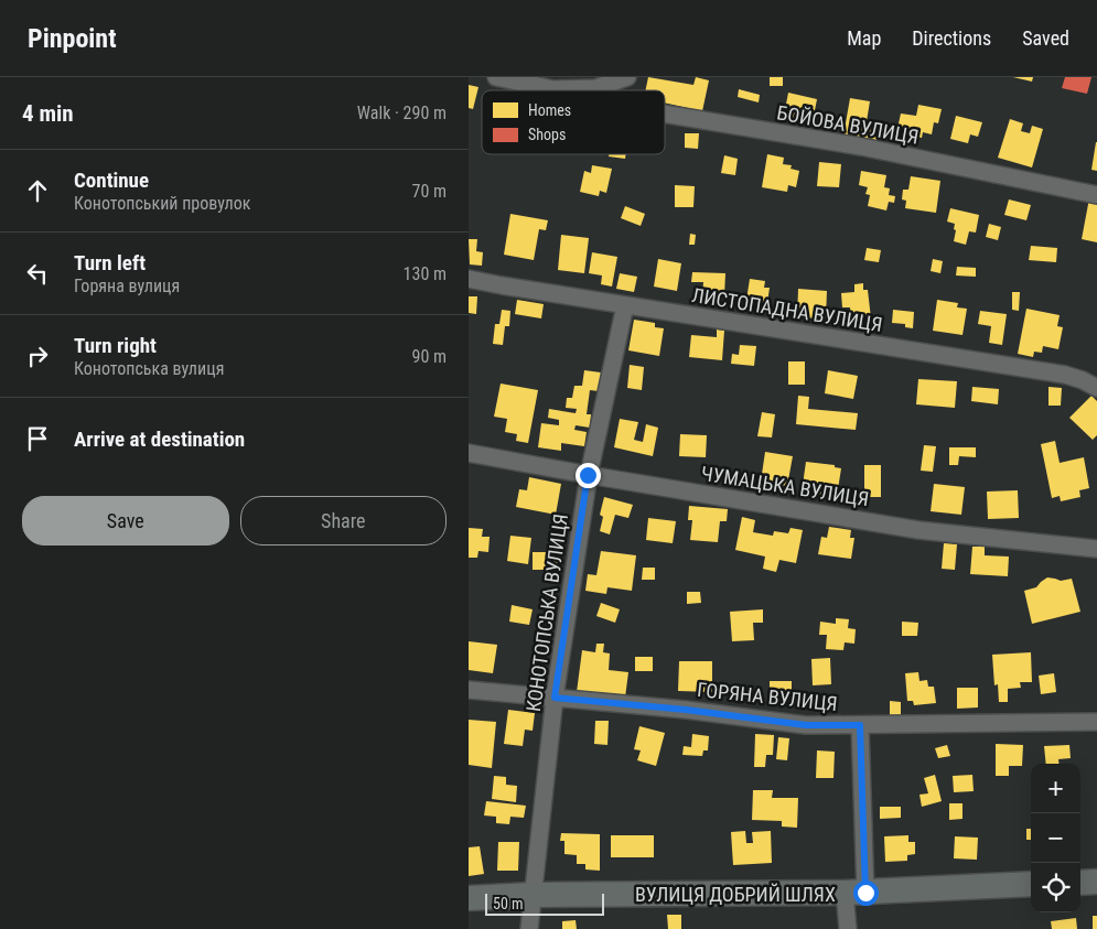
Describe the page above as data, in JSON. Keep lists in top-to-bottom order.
{
  "streets": {
    "street": [
      "БОЙОВА ВУЛИЦЯ",
      "ЛИСТОПАДНА ВУЛИЦЯ",
      "ЧУМАЦЬКА ВУЛИЦЯ",
      "КОНОТОПСЬКА ВУЛИЦЯ",
      "ГОРЯНА ВУЛИЦЯ",
      "ВУЛИЦЯ ДОБРИЙ ШЛЯХ"
    ]
  },
  "crossings": [
    ["ЛИСТОПАДНА ВУЛИЦЯ", "КОНОТОПСЬКА ВУЛИЦЯ"],
    ["ЧУМАЦЬКА ВУЛИЦЯ", "КОНОТОПСЬКА ВУЛИЦЯ"],
    ["КОНОТОПСЬКА ВУЛИЦЯ", "ГОРЯНА ВУЛИЦЯ"],
    ["КОНОТОПСЬКА ВУЛИЦЯ", "ВУЛИЦЯ ДОБРИЙ ШЛЯХ"]
  ],
  "legend": ["Homes", "Shops"],
  "scale_bar": "50 m",
  "page": {
    "header": "Pinpoint",
    "nav": ["Map", "Directions", "Saved"],
    "heading": ["4 min", "Walk · 290 m"],
    "list": [
      ["Continue", "Конотопський провулок", "70 m"],
      ["Turn left", "Горяна вулиця", "130 m"],
      ["Turn right", "Конотопська вулиця", "90 m"],
      "Arrive at destination"
    ],
    "buttons": ["Save", "Share"],
    "map_buttons": ["+", "−"],
    "scale": "50 m"
  }
}
